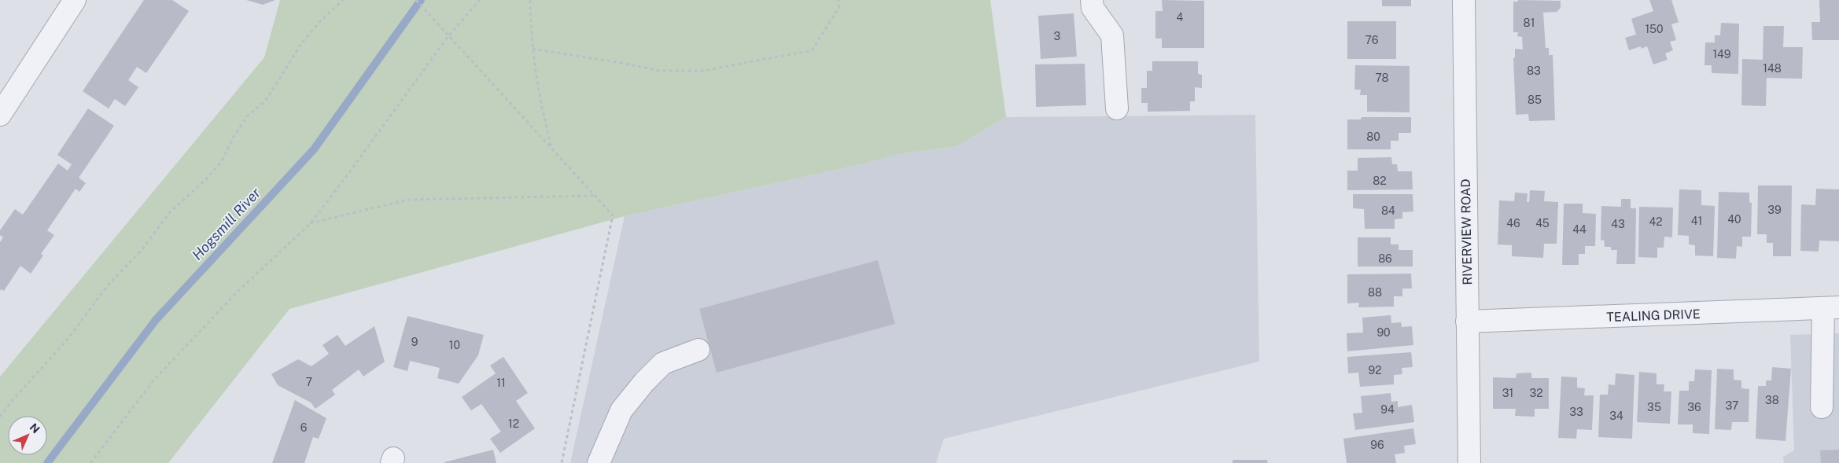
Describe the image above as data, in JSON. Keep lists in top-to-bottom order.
{
  "streets": {
    "street": ["RIVERVIEW ROAD", "TEALING DRIVE"]
  },
  "crossings": [
    ["RIVERVIEW ROAD", "TEALING DRIVE"]
  ],
  "water": ["Hogsmill River"],
  "house_numbers": [
    "4",
    "81",
    "150",
    "3",
    "76",
    "149",
    "148",
    "83",
    "78",
    "85",
    "80",
    "82",
    "39",
    "84",
    "40",
    "41",
    "42",
    "46",
    "45",
    "43",
    "44",
    "86",
    "88",
    "90",
    "9",
    "10",
    "92",
    "7",
    "11",
    "31",
    "32",
    "38",
    "37",
    "35",
    "36",
    "94",
    "33",
    "34",
    "12",
    "6",
    "96"
  ],
  "north": "top right"
}
